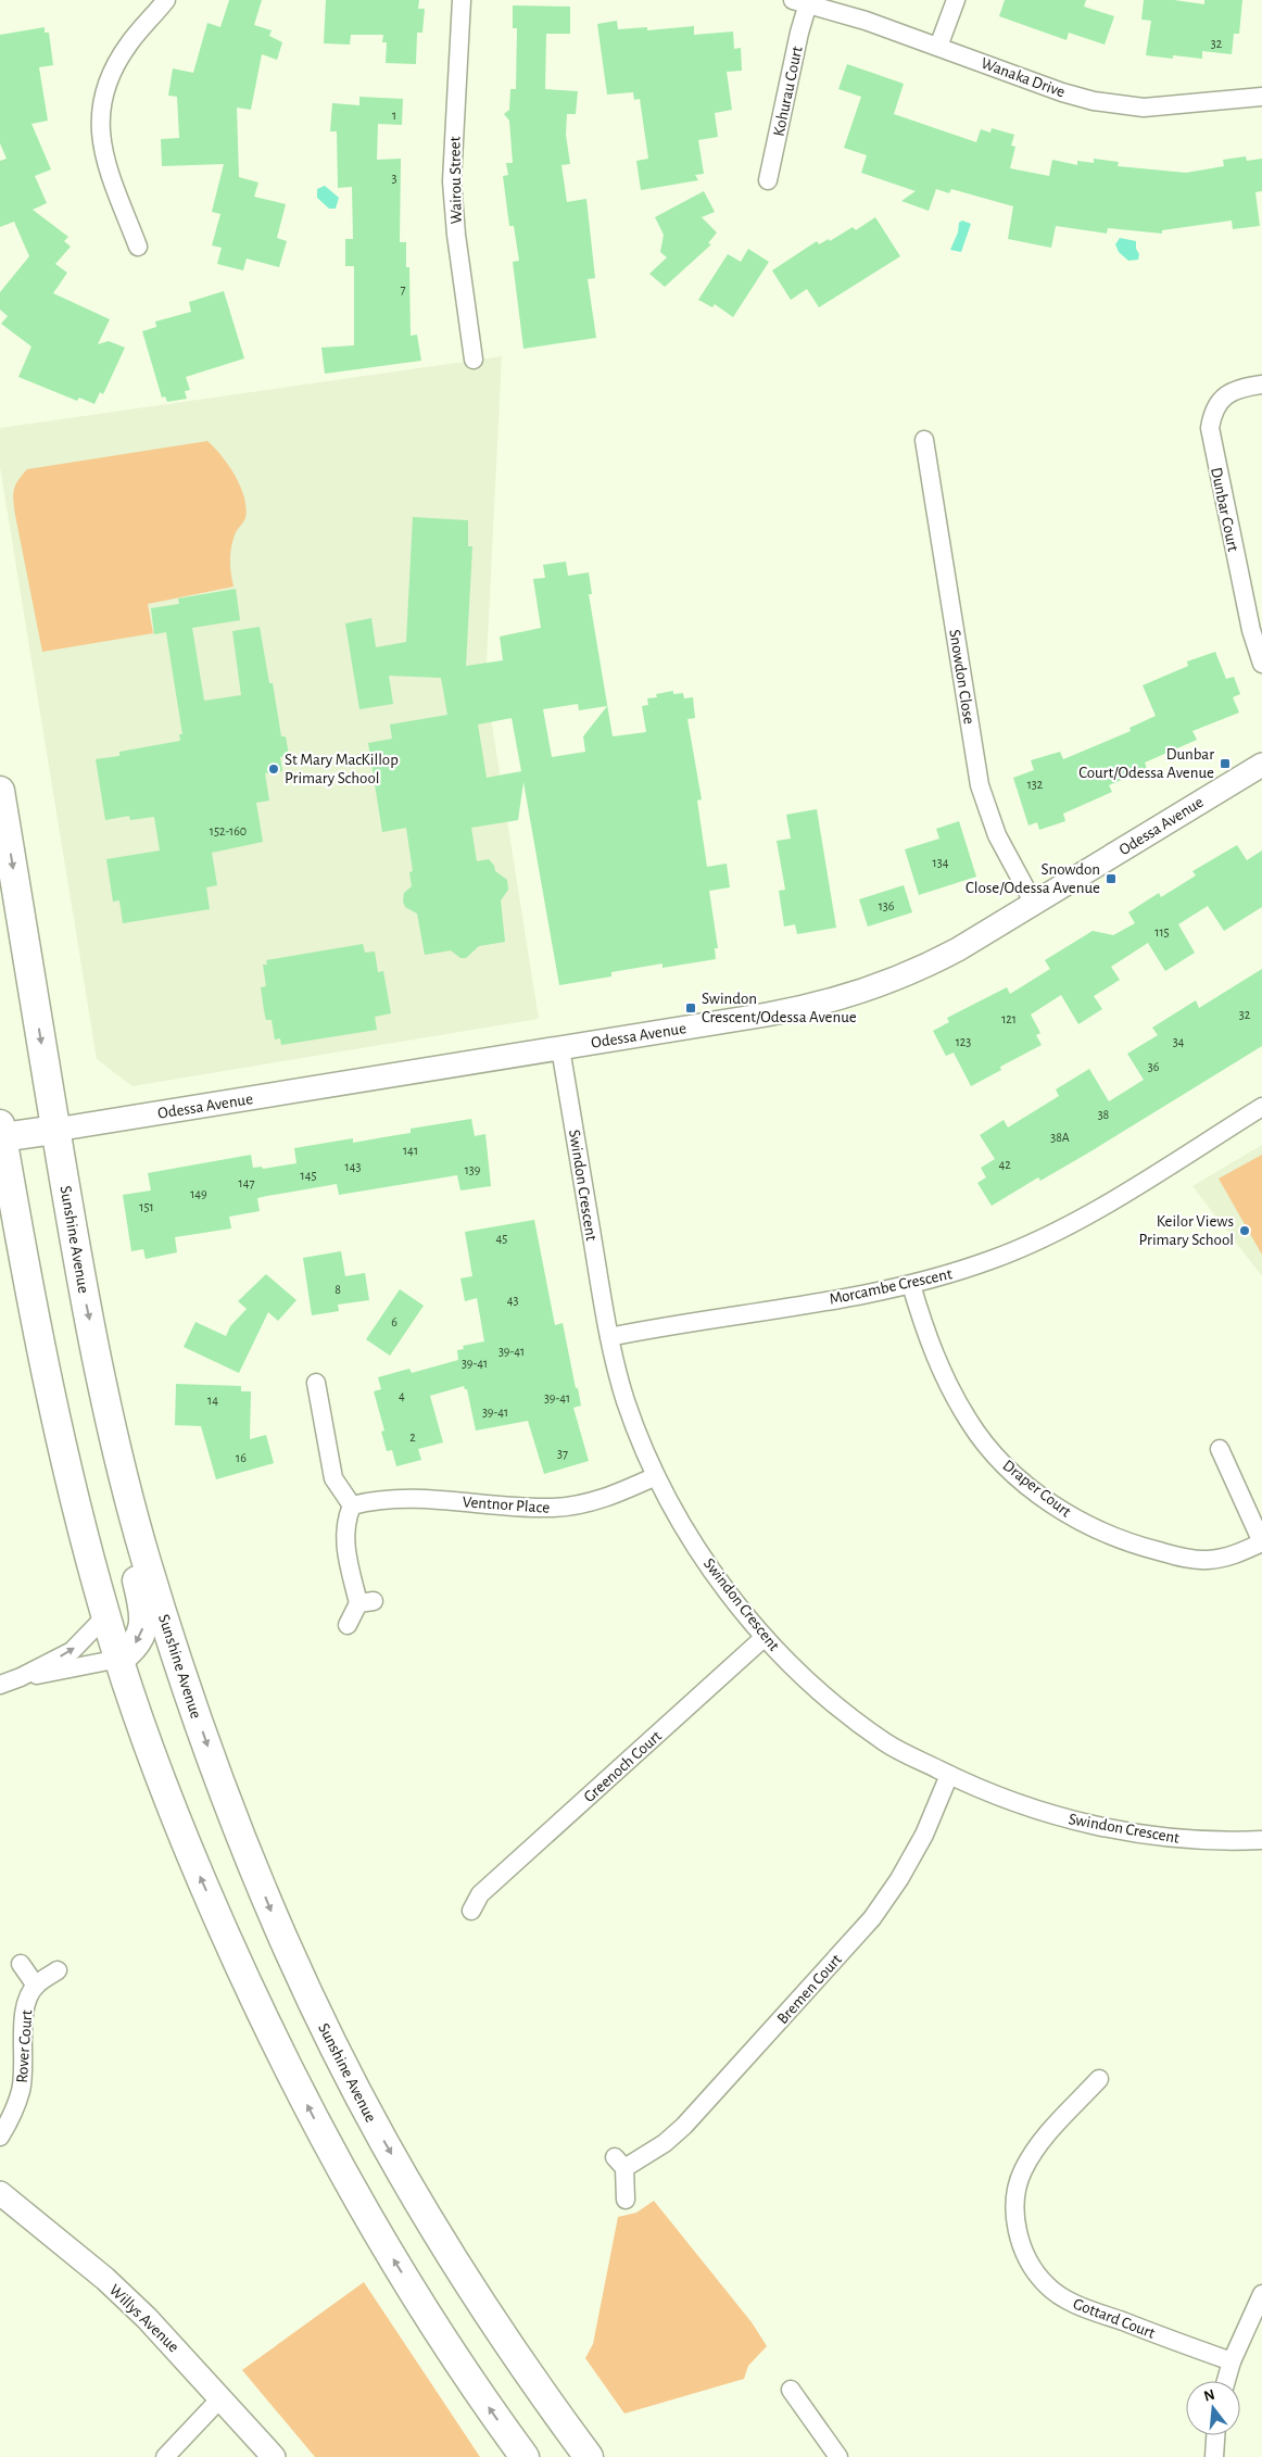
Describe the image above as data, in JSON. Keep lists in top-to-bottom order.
{
  "streets": {
    "main road": ["Sunshine Avenue"],
    "street": [
      "Wanaka Drive",
      "Kohurau Court",
      "Wairou Street",
      "Dunbar Court",
      "Snowdon Close",
      "Odessa Avenue",
      "Swindon Crescent",
      "Morcambe Crescent",
      "Draper Court",
      "Ventnor Place",
      "Greenoch Court",
      "Bremen Court",
      "Rover Court",
      "Willys Avenue",
      "Gottard Court"
    ]
  },
  "crossings": [
    ["Wanaka Drive", "Kohurau Court"],
    ["Snowdon Close", "Odessa Avenue"],
    ["Odessa Avenue", "Swindon Crescent"],
    ["Odessa Avenue", "Sunshine Avenue"],
    ["Swindon Crescent", "Morcambe Crescent"],
    ["Swindon Crescent", "Ventnor Place"],
    ["Swindon Crescent", "Greenoch Court"],
    ["Swindon Crescent", "Bremen Court"],
    ["Morcambe Crescent", "Draper Court"]
  ],
  "places": {
    "transit": ["Dunbar Court/Odessa Avenue", "Snowdon Close/Odessa Avenue", "Swindon Crescent/Odessa Avenue"],
    "other": ["St Mary MacKillop Primary School", "Keilor Views Primary School"]
  },
  "house_numbers": [
    "32",
    "1",
    "3",
    "7",
    "132",
    "152-160",
    "134",
    "136",
    "115",
    "32",
    "121",
    "123",
    "34",
    "36",
    "38",
    "38A",
    "141",
    "42",
    "143",
    "139",
    "145",
    "147",
    "149",
    "151",
    "45",
    "8",
    "43",
    "6",
    "39-41",
    "39-41",
    "4",
    "39-41",
    "14",
    "39-41",
    "2",
    "37",
    "16"
  ],
  "north": "top"
}
